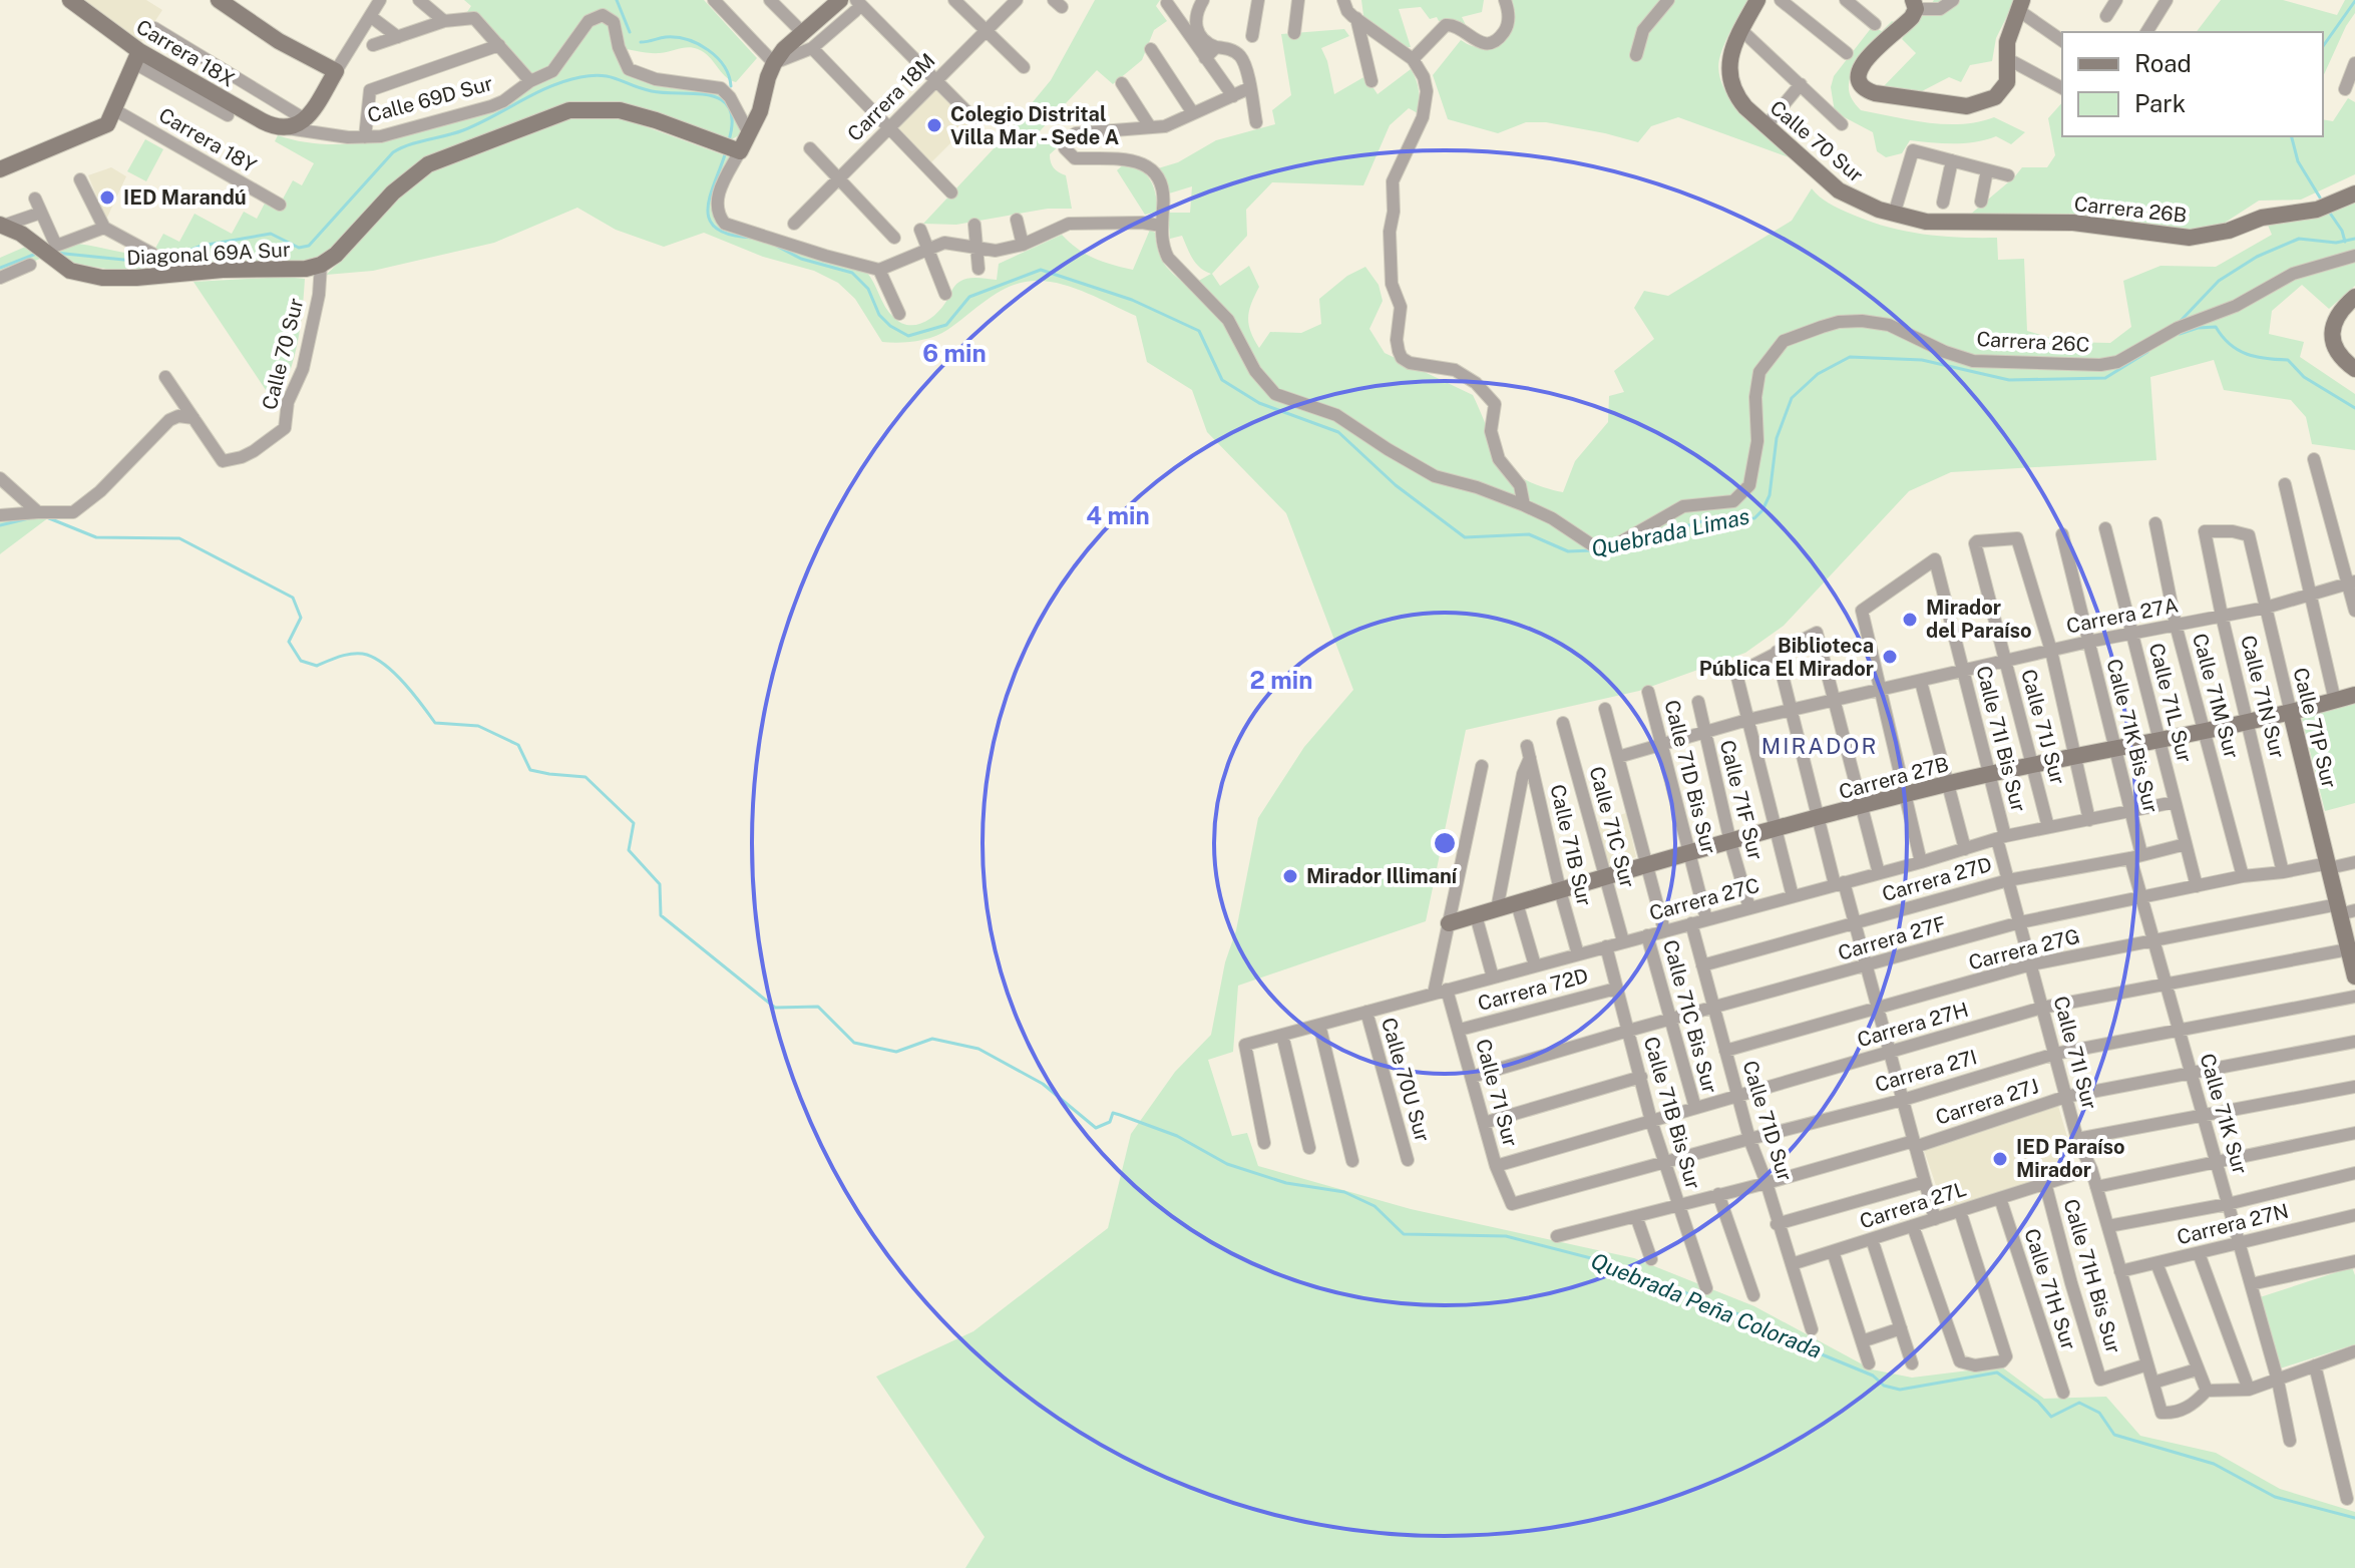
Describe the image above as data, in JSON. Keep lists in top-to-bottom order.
{
  "streets": {
    "street": [
      "Carrera 18X",
      "Carrera 18M",
      "Calle 69D Sur",
      "Carrera 18Y",
      "Calle 70 Sur",
      "Carrera 26B",
      "Diagonal 69A Sur",
      "Carrera 26C",
      "Carrera 27A",
      "Calle 71M Sur",
      "Calle 71N Sur",
      "Calle 71L Sur",
      "Calle 71J Sur",
      "Calle 71P Sur",
      "Calle 71K Bis Sur",
      "Calle 71I Bis Sur",
      "Calle 71D Bis Sur",
      "Carrera 27B",
      "Calle 71F Sur",
      "Calle 71C Sur",
      "Calle 71B Sur",
      "Carrera 27D",
      "Carrera 27C",
      "Carrera 27F",
      "Carrera 27G",
      "Carrera 72D",
      "Calle 71C Bis Sur",
      "Carrera 27H",
      "Calle 71I Sur",
      "Carrera 27I",
      "Calle 70U Sur",
      "Calle 71 Sur",
      "Carrera 27J",
      "Calle 71B Bis Sur",
      "Calle 71K Sur",
      "Calle 71D Sur",
      "Carrera 27L",
      "Carrera 27N",
      "Calle 71H Bis Sur",
      "Calle 71H Sur"
    ]
  },
  "crossings": [
    ["Carrera 18X", "Calle 69D Sur"],
    ["Calle 70 Sur", "Carrera 26B"],
    ["Calle 70 Sur", "Diagonal 69A Sur"],
    ["Carrera 27A", "Calle 71M Sur"],
    ["Carrera 27A", "Calle 71N Sur"],
    ["Carrera 27A", "Calle 71L Sur"],
    ["Carrera 27A", "Calle 71J Sur"],
    ["Carrera 27A", "Calle 71P Sur"],
    ["Carrera 27A", "Calle 71K Bis Sur"],
    ["Carrera 27A", "Calle 71I Bis Sur"],
    ["Carrera 27A", "Calle 71D Bis Sur"],
    ["Carrera 27A", "Calle 71F Sur"],
    ["Calle 71M Sur", "Carrera 27B"],
    ["Calle 71M Sur", "Carrera 27F"],
    ["Calle 71N Sur", "Calle 71P Sur"],
    ["Calle 71N Sur", "Carrera 27B"],
    ["Calle 71N Sur", "Carrera 27F"],
    ["Calle 71L Sur", "Carrera 27B"],
    ["Calle 71L Sur", "Carrera 27D"],
    ["Calle 71L Sur", "Carrera 27C"],
    ["Calle 71L Sur", "Carrera 27F"],
    ["Calle 71J Sur", "Carrera 27B"],
    ["Calle 71J Sur", "Carrera 27C"],
    ["Calle 71P Sur", "Carrera 27B"],
    ["Calle 71P Sur", "Carrera 27F"],
    ["Calle 71P Sur", "Carrera 27G"],
    ["Calle 71P Sur", "Carrera 27H"],
    ["Calle 71K Bis Sur", "Carrera 27B"],
    ["Calle 71K Bis Sur", "Carrera 27D"],
    ["Calle 71K Bis Sur", "Carrera 27C"],
    ["Calle 71K Bis Sur", "Calle 71K Sur"],
    ["Calle 71I Bis Sur", "Carrera 27B"],
    ["Calle 71I Bis Sur", "Carrera 27C"],
    ["Calle 71I Bis Sur", "Calle 71I Sur"],
    ["Calle 71D Bis Sur", "Carrera 27B"],
    ["Calle 71D Bis Sur", "Carrera 27C"],
    ["Carrera 27B", "Calle 71F Sur"],
    ["Carrera 27B", "Calle 71C Sur"],
    ["Carrera 27B", "Calle 71B Sur"],
    ["Calle 71F Sur", "Carrera 27C"],
    ["Calle 71C Sur", "Carrera 27C"],
    ["Calle 71B Sur", "Carrera 27C"],
    ["Carrera 27D", "Calle 71I Sur"],
    ["Carrera 27D", "Calle 71K Sur"],
    ["Carrera 27D", "Calle 71D Sur"],
    ["Carrera 27C", "Calle 71C Bis Sur"],
    ["Carrera 27C", "Calle 71I Sur"],
    ["Carrera 27C", "Calle 70U Sur"],
    ["Carrera 27C", "Calle 71 Sur"],
    ["Carrera 27C", "Calle 71B Bis Sur"],
    ["Carrera 27C", "Calle 71D Sur"],
    ["Carrera 27F", "Calle 71C Bis Sur"],
    ["Carrera 27F", "Calle 71I Sur"],
    ["Carrera 27F", "Calle 71 Sur"],
    ["Carrera 27F", "Calle 71B Bis Sur"],
    ["Carrera 27F", "Calle 71K Sur"],
    ["Carrera 27F", "Calle 71D Sur"],
    ["Carrera 27G", "Calle 71I Sur"],
    ["Carrera 27G", "Calle 71K Sur"],
    ["Carrera 27G", "Calle 71D Sur"],
    ["Carrera 72D", "Calle 71 Sur"],
    ["Carrera 72D", "Calle 71B Bis Sur"],
    ["Calle 71C Bis Sur", "Carrera 27H"],
    ["Carrera 27H", "Calle 71I Sur"],
    ["Carrera 27H", "Calle 71 Sur"],
    ["Carrera 27H", "Calle 71B Bis Sur"],
    ["Carrera 27H", "Calle 71K Sur"],
    ["Carrera 27H", "Calle 71D Sur"],
    ["Calle 71I Sur", "Carrera 27I"],
    ["Calle 71I Sur", "Carrera 27J"],
    ["Calle 71I Sur", "Carrera 27L"],
    ["Calle 71I Sur", "Carrera 27N"],
    ["Calle 71I Sur", "Calle 71H Bis Sur"],
    ["Carrera 27I", "Calle 71 Sur"],
    ["Carrera 27I", "Calle 71B Bis Sur"],
    ["Carrera 27I", "Calle 71K Sur"],
    ["Carrera 27I", "Calle 71D Sur"],
    ["Carrera 27J", "Calle 71B Bis Sur"],
    ["Carrera 27J", "Calle 71K Sur"],
    ["Carrera 27J", "Calle 71D Sur"],
    ["Calle 71K Sur", "Carrera 27N"],
    ["Calle 71D Sur", "Carrera 27L"],
    ["Carrera 27L", "Calle 71H Bis Sur"],
    ["Carrera 27L", "Calle 71H Sur"]
  ],
  "districts": ["MIRADOR"],
  "water": ["Quebrada Limas", "Quebrada Peña Colorada"],
  "places": [
    "Colegio Distrital Villa Mar - Sede A",
    "IED Marandú",
    "Mirador del Paraíso",
    "Biblioteca Pública El Mirador",
    "Mirador Illimaní",
    "IED Paraíso Mirador"
  ],
  "legend": ["Road", "Park"],
  "rings": ["6 min", "4 min", "2 min"]
}
